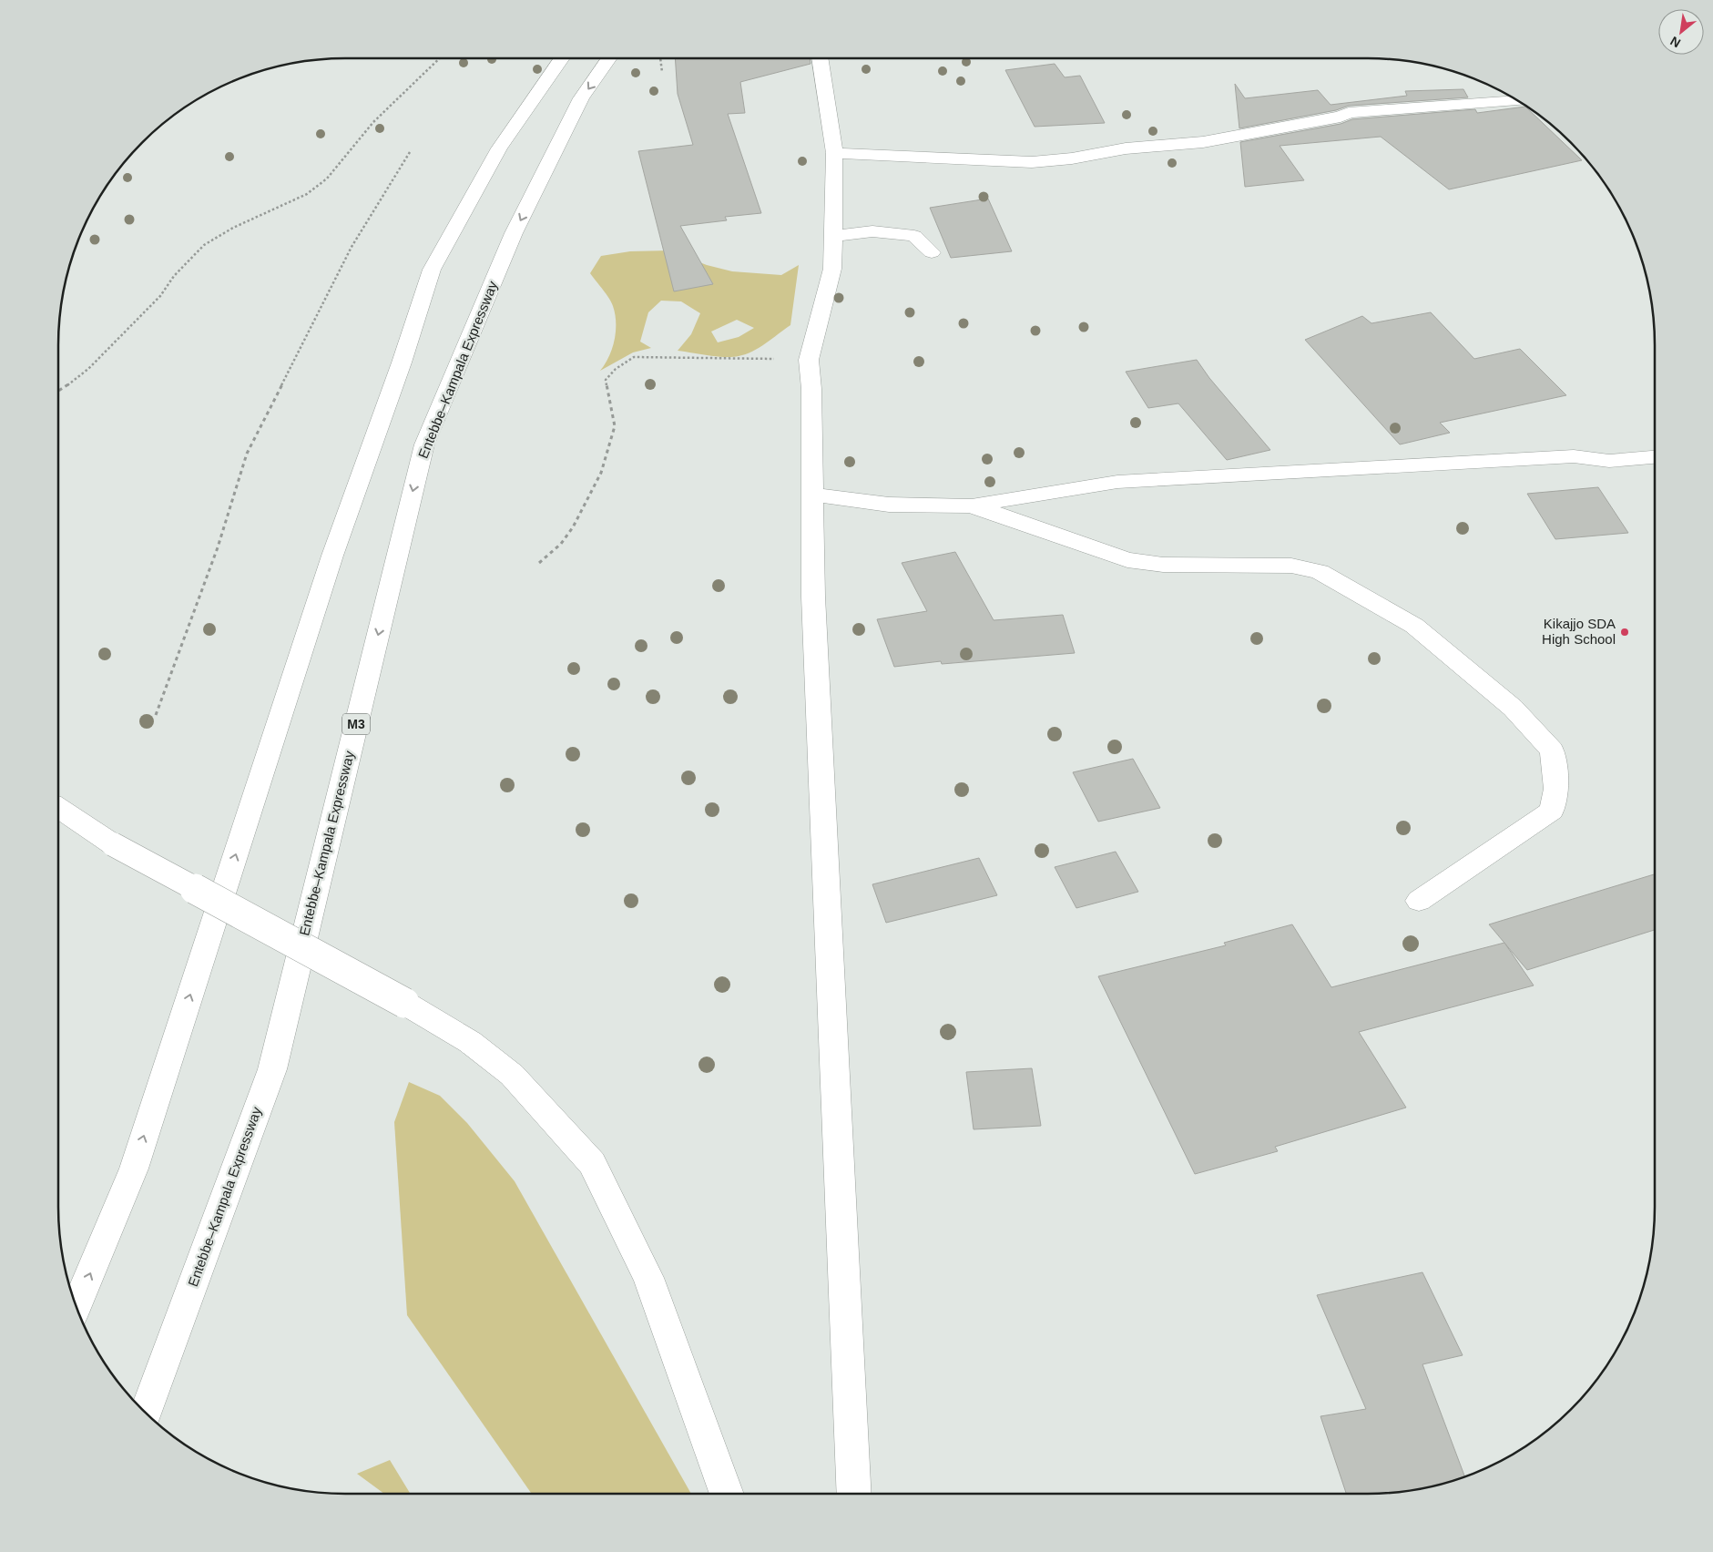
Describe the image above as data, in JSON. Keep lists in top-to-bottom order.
{
  "streets": {
    "main road": ["Entebbe–Kampala Expressway", "M3"]
  },
  "places": ["Kikajjo SDA High School"],
  "north": "bottom left"
}
